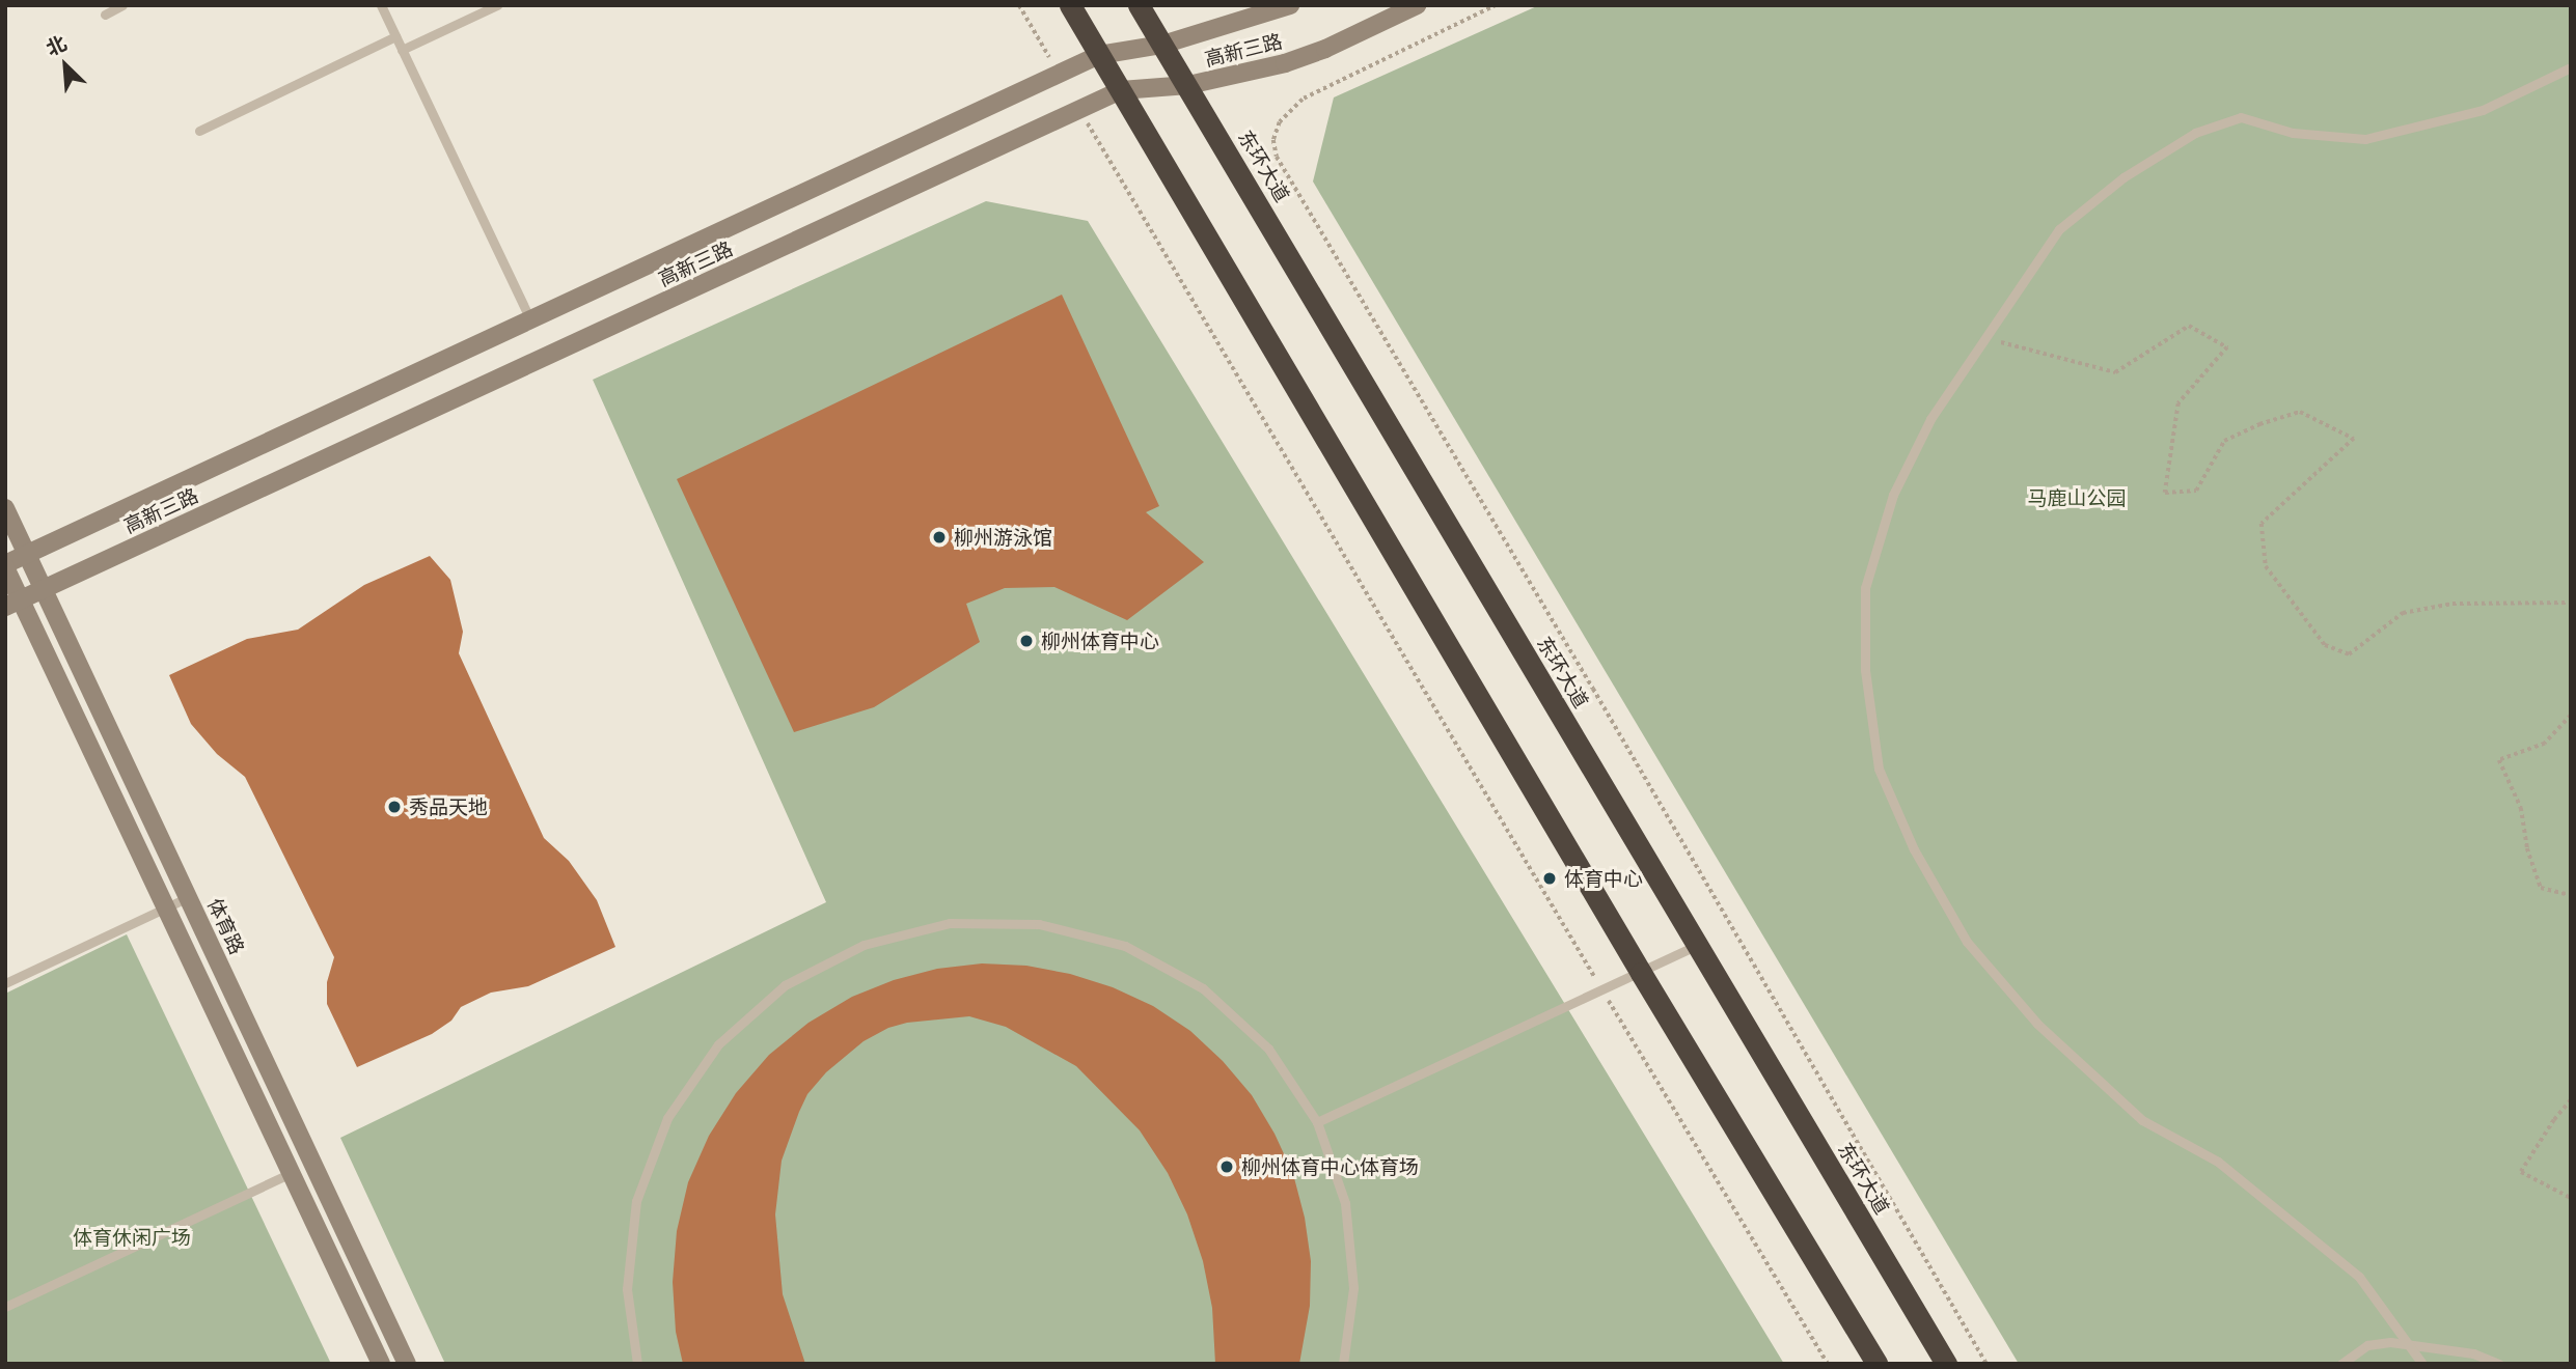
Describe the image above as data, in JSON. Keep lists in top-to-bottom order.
{
  "streets": {
    "highway": ["东环大道"],
    "main road": ["高新三路", "体育路"]
  },
  "crossings": [
    ["高新三路", "东环大道"],
    ["高新三路", "体育路"]
  ],
  "parks": ["马鹿山公园", "体育休闲广场"],
  "places": [
    "柳州游泳馆",
    "柳州体育中心",
    "秀品天地",
    "体育中心",
    "柳州体育中心体育场"
  ],
  "north": "top left"
}
